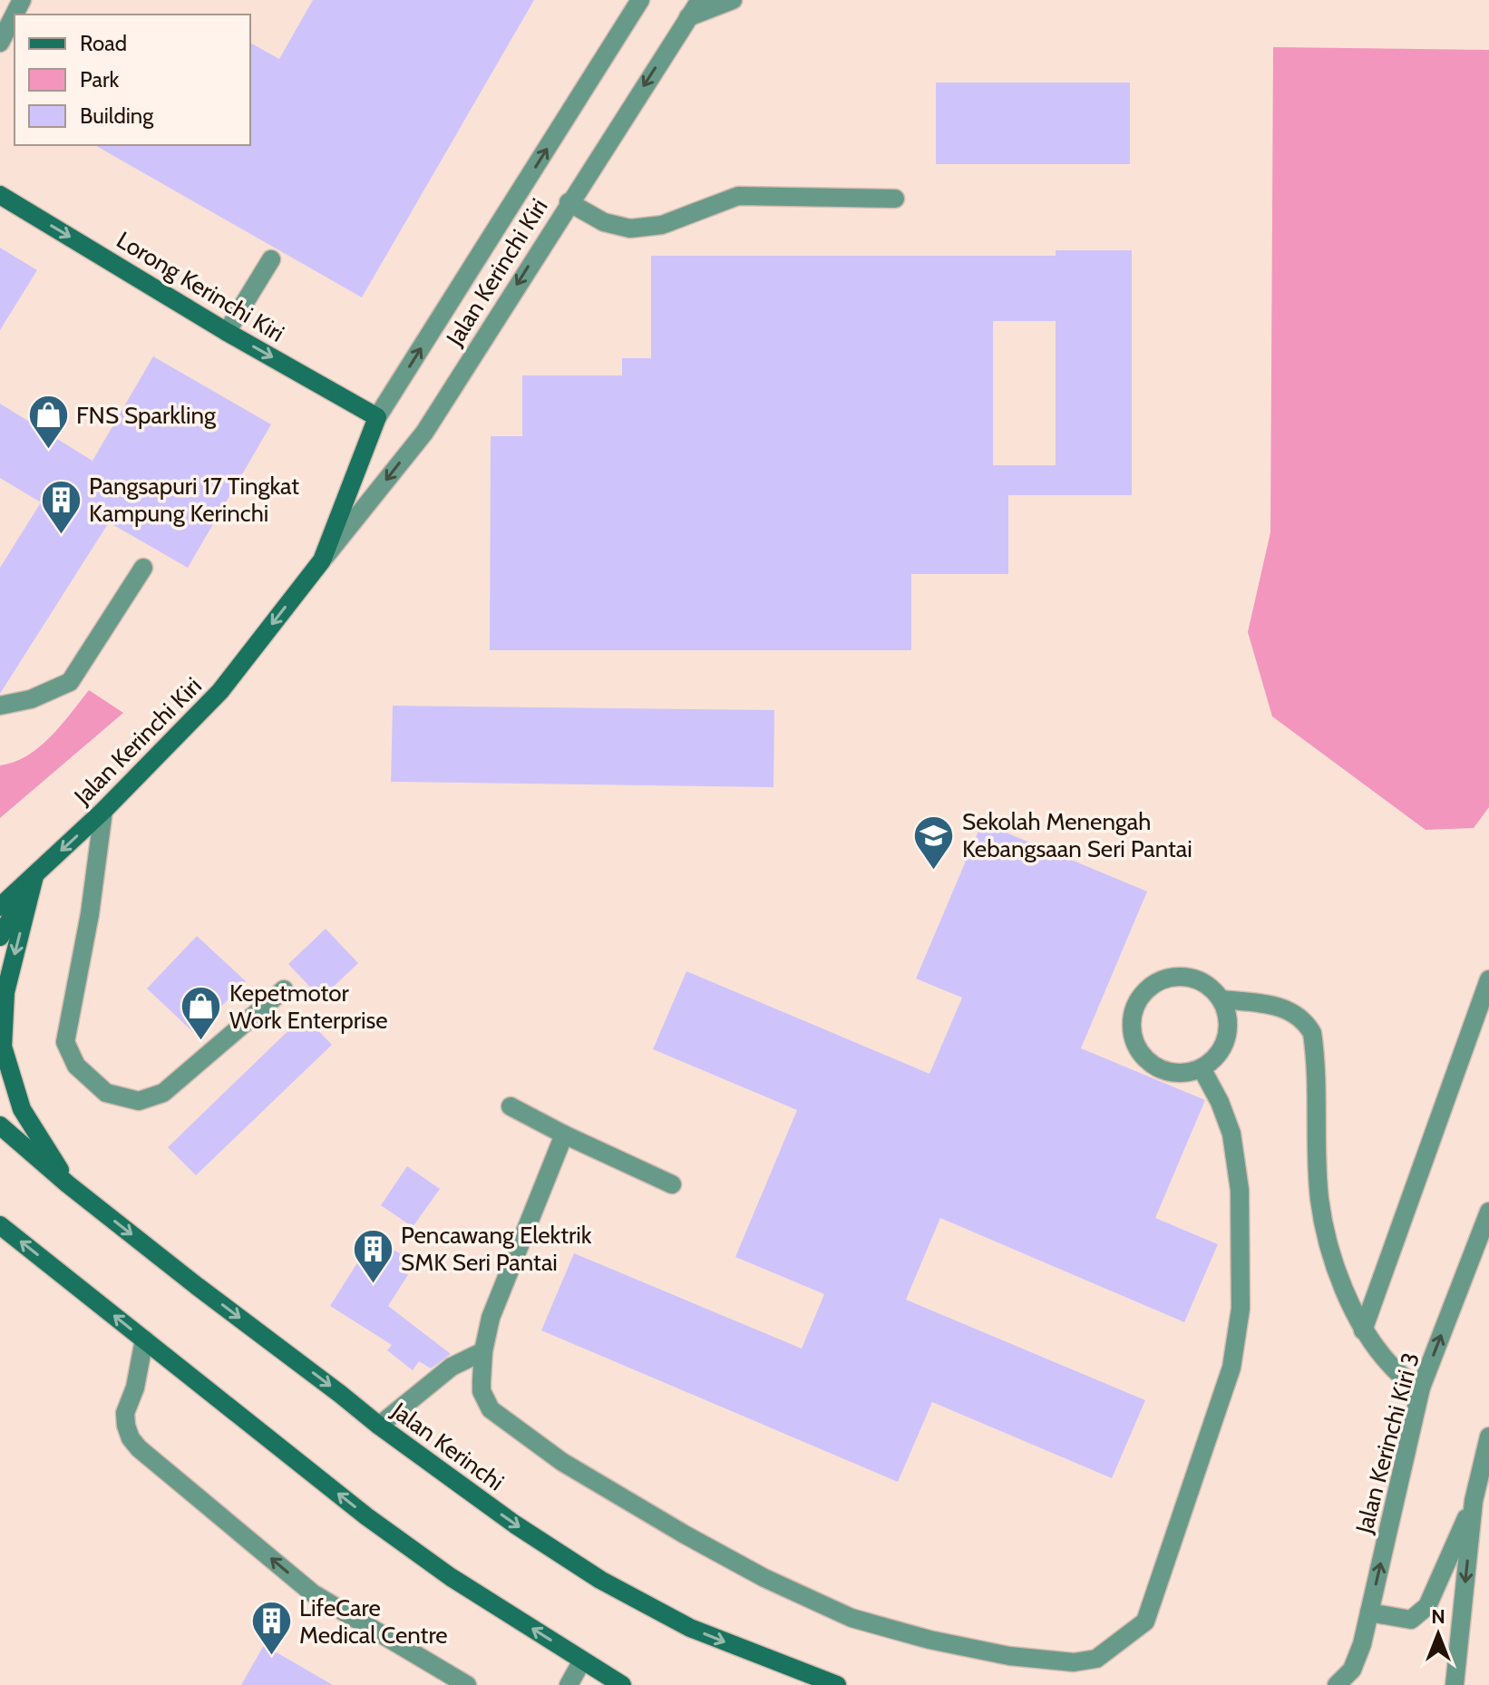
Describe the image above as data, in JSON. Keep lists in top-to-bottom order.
{
  "streets": {
    "main road": ["Jalan Kerinchi Kiri", "Lorong Kerinchi Kiri", "Jalan Kerinchi"],
    "street": ["Jalan Kerinchi Kiri 3"]
  },
  "crossings": [
    ["Jalan Kerinchi Kiri", "Lorong Kerinchi Kiri"]
  ],
  "one_way": ["Lorong Kerinchi Kiri"],
  "places": {
    "shop": ["FNS Sparkling", "Kepetmotor Work Enterprise"],
    "building": ["Pangsapuri 17 Tingkat Kampung Kerinchi", "Pencawang Elektrik SMK Seri Pantai", "LifeCare Medical Centre"],
    "school or university": ["Sekolah Menengah Kebangsaan Seri Pantai"]
  },
  "legend": ["Road", "Park", "Building"],
  "north": "top"
}
